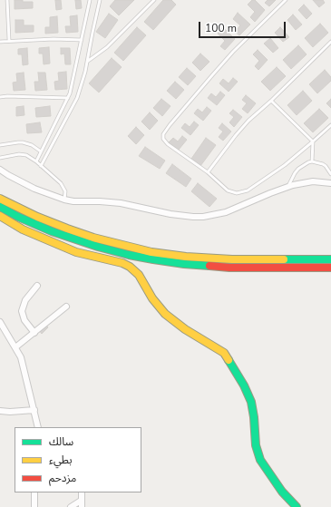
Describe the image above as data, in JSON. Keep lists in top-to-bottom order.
{
  "legend": ["سالك", "بطيء", "مزدحم"],
  "scale_bar": "100 m"
}
